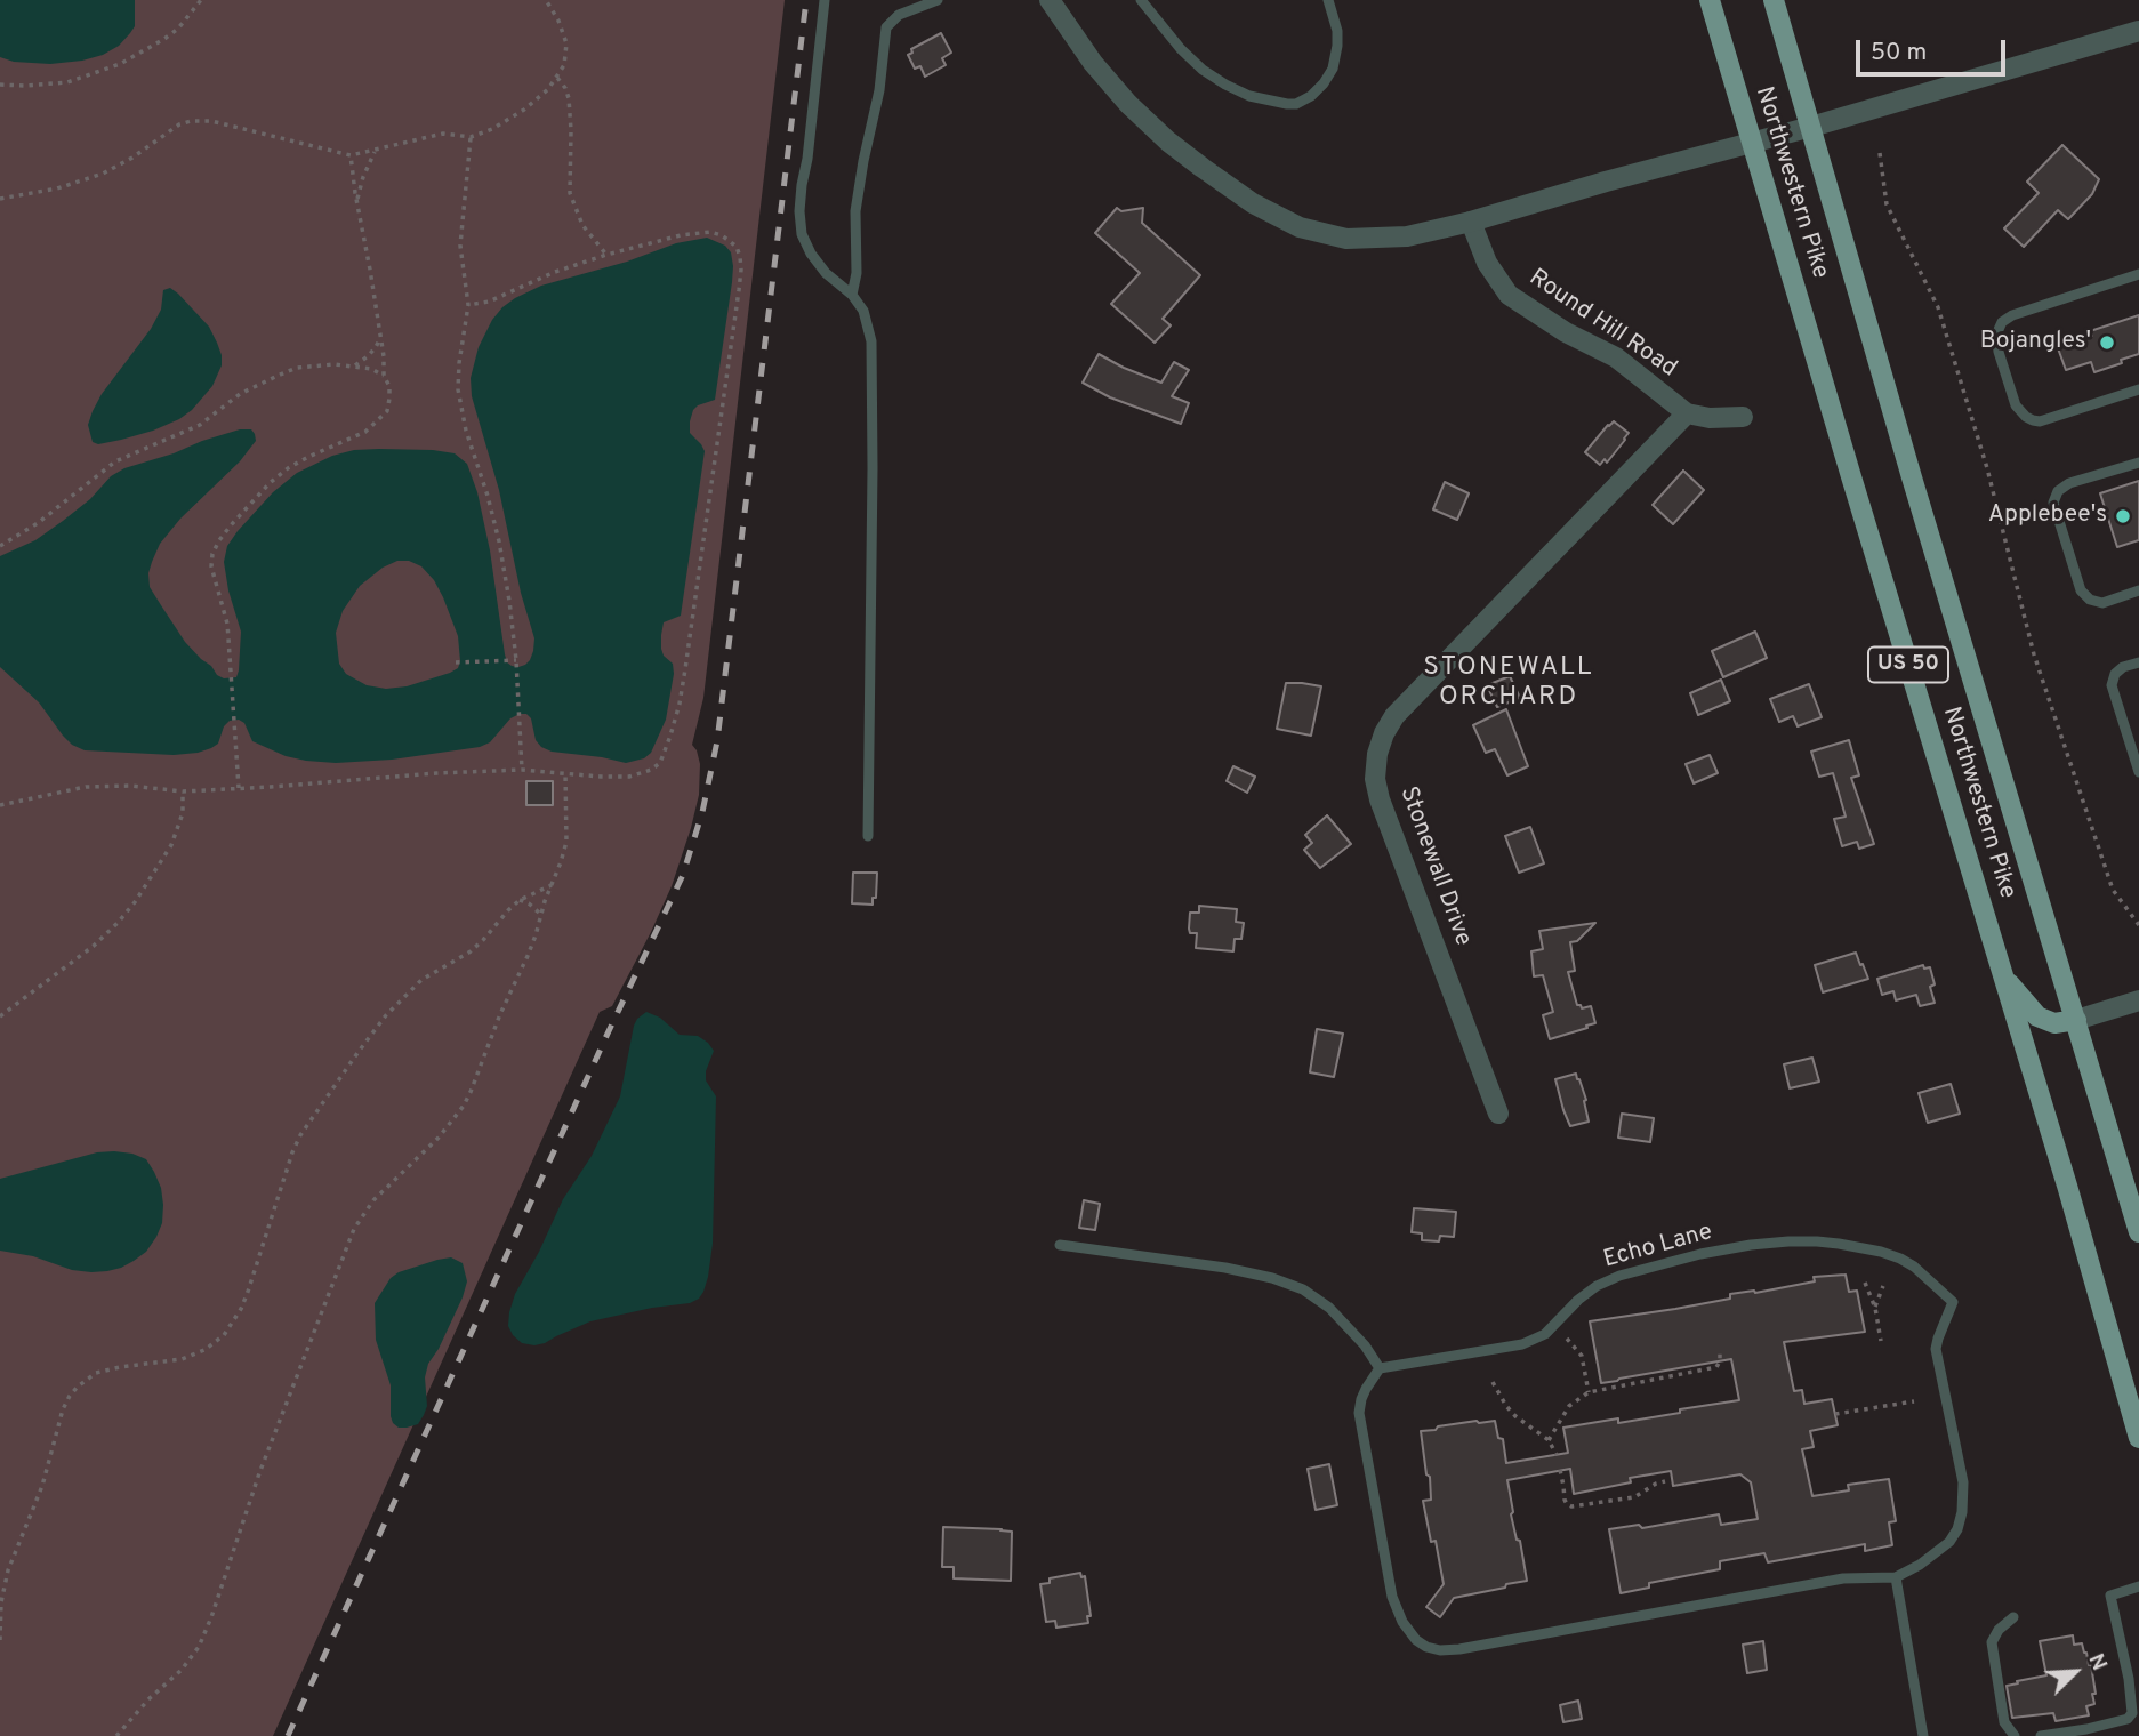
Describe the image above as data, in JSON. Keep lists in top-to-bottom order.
{
  "streets": {
    "main road": ["Northwestern Pike", "US 50"],
    "street": ["Round Hill Road", "Stonewall Drive"],
    "lane": ["Echo Lane"]
  },
  "crossings": [
    ["Round Hill Road", "Stonewall Drive"]
  ],
  "districts": ["STONEWALL ORCHARD"],
  "places": ["Bojangles'", "Applebee's"],
  "scale_bar": "50 m",
  "north": "top right"
}
